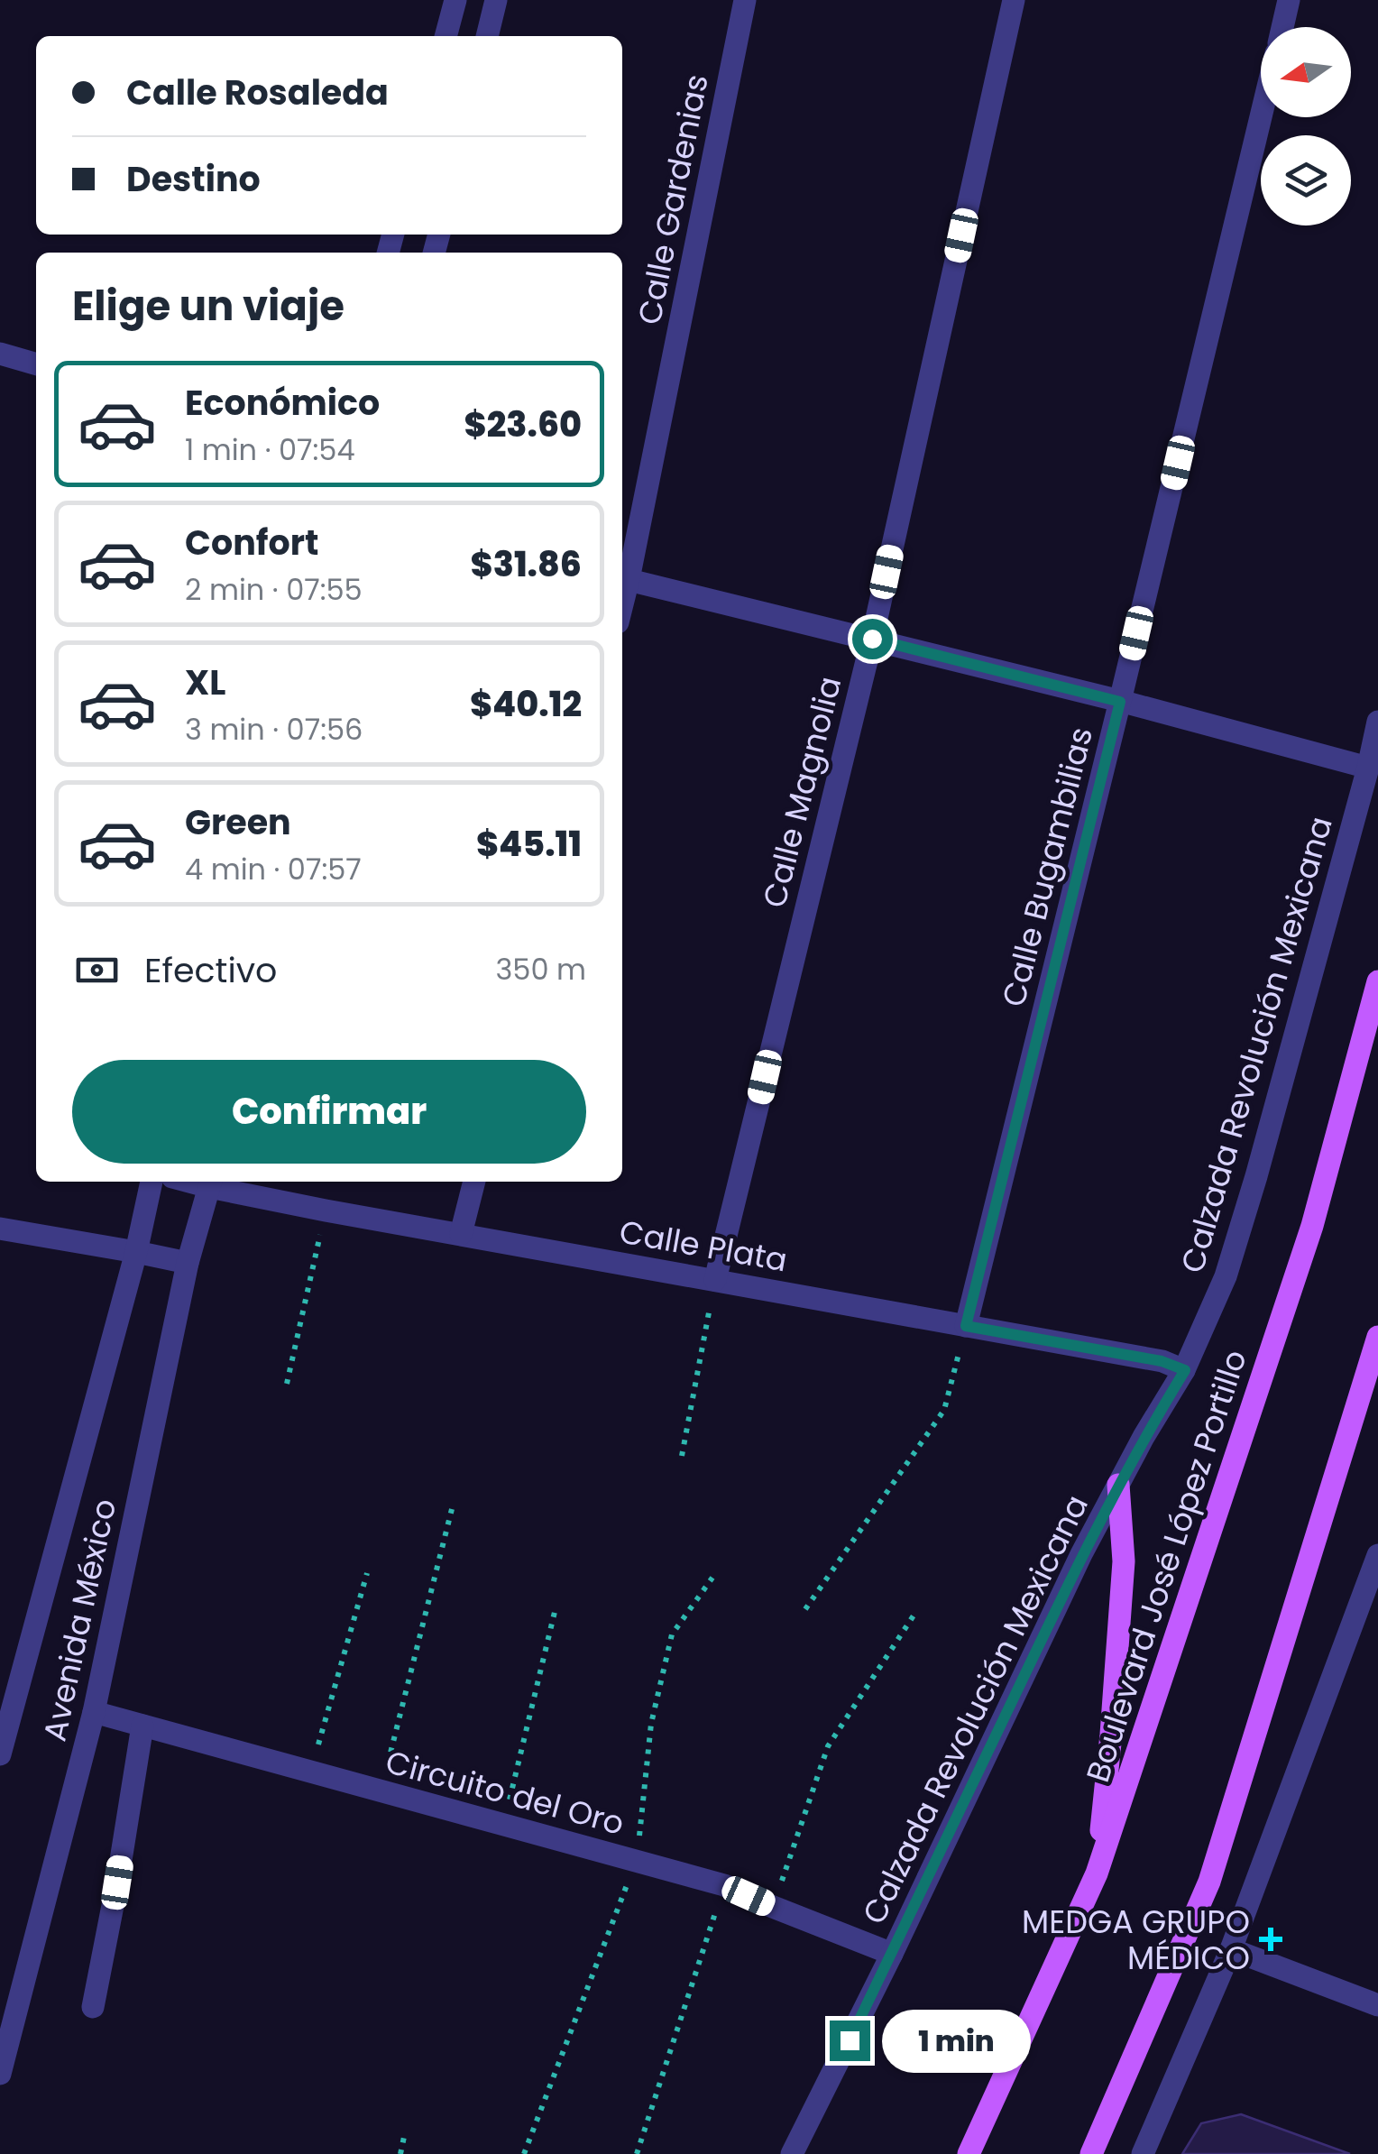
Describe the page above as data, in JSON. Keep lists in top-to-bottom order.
{
  "streets": {
    "main road": ["Boulevard José López Portillo"],
    "street": [
      "Calle Gardenias",
      "Calle Magnolia",
      "Calle Bugambilias",
      "Calzada Revolución Mexicana",
      "Calle Plata",
      "Avenida México",
      "Circuito del Oro"
    ]
  },
  "crossings": [
    ["Calle Magnolia", "Calle Plata"],
    ["Calle Bugambilias", "Calle Plata"],
    ["Calzada Revolución Mexicana", "Calle Plata"],
    ["Calzada Revolución Mexicana", "Circuito del Oro"],
    ["Calle Plata", "Avenida México"],
    ["Avenida México", "Circuito del Oro"]
  ],
  "places": {
    "health": ["MEDGA GRUPO MÉDICO"]
  },
  "north": "left",
  "page": {
    "banner": ["Calle Rosaleda", "Destino"],
    "heading": "Elige un viaje",
    "list": [
      {
        "name": "Económico",
        "note": "1 min · 07:54",
        "value": "$23.60"
      },
      {
        "name": "Confort",
        "note": "2 min · 07:55",
        "value": "$31.86"
      },
      {
        "name": "XL",
        "note": "3 min · 07:56",
        "value": "$40.12"
      },
      {
        "name": "Green",
        "note": "4 min · 07:57",
        "value": "$45.11"
      }
    ],
    "pay": ["Efectivo", "350 m"],
    "buttons": "Confirmar",
    "bubble": "1 min"
  }
}
